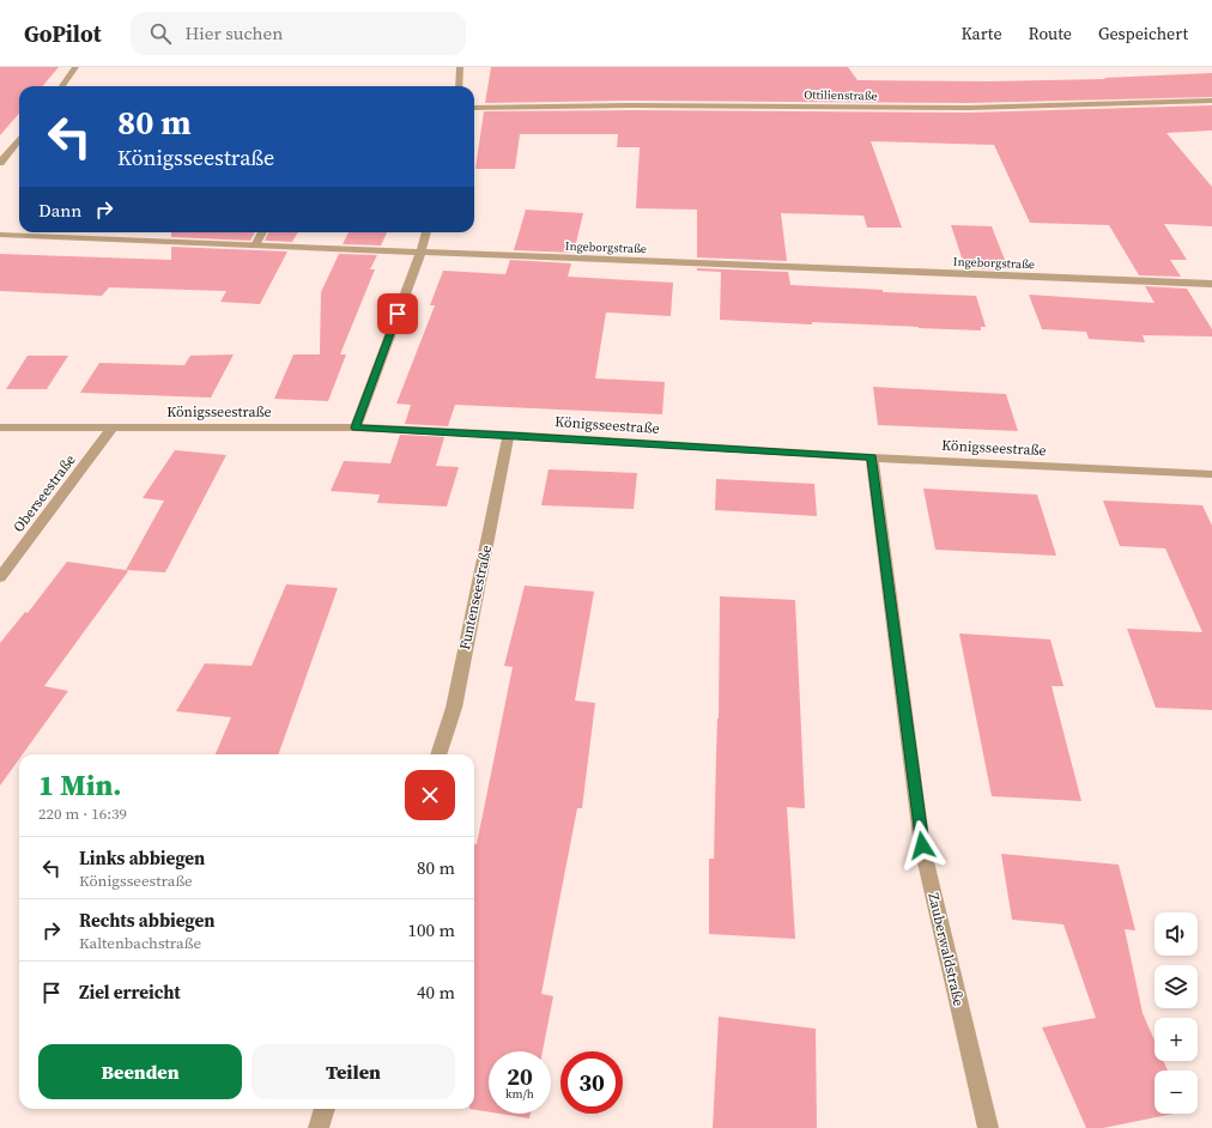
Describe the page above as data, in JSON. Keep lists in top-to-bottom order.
{
  "streets": {
    "street": [
      "Ottilienstraße",
      "Ingeborgstraße",
      "Königsseestraße",
      "Oberseestraße",
      "Funtenseestraße",
      "Zauberwaldstraße"
    ]
  },
  "crossings": [
    ["Königsseestraße", "Oberseestraße"],
    ["Königsseestraße", "Funtenseestraße"],
    ["Königsseestraße", "Zauberwaldstraße"]
  ],
  "page": {
    "header": "GoPilot",
    "search": "Hier suchen",
    "nav": ["Karte", "Route", "Gespeichert"],
    "turn": ["80 m", "Königsseestraße"],
    "then": "Dann",
    "heading": ["1 Min.", "220 m · 16:39"],
    "list": [
      {
        "name": "Links abbiegen",
        "note": "Königsseestraße",
        "value": "80 m"
      },
      {
        "name": "Rechts abbiegen",
        "note": "Kaltenbachstraße",
        "value": "100 m"
      },
      {
        "name": "Ziel erreicht",
        "value": "40 m"
      }
    ],
    "map_buttons": ["+", "−"],
    "buttons": ["Beenden", "Teilen"],
    "speed": "20 km/h",
    "limit": "30"
  }
}
